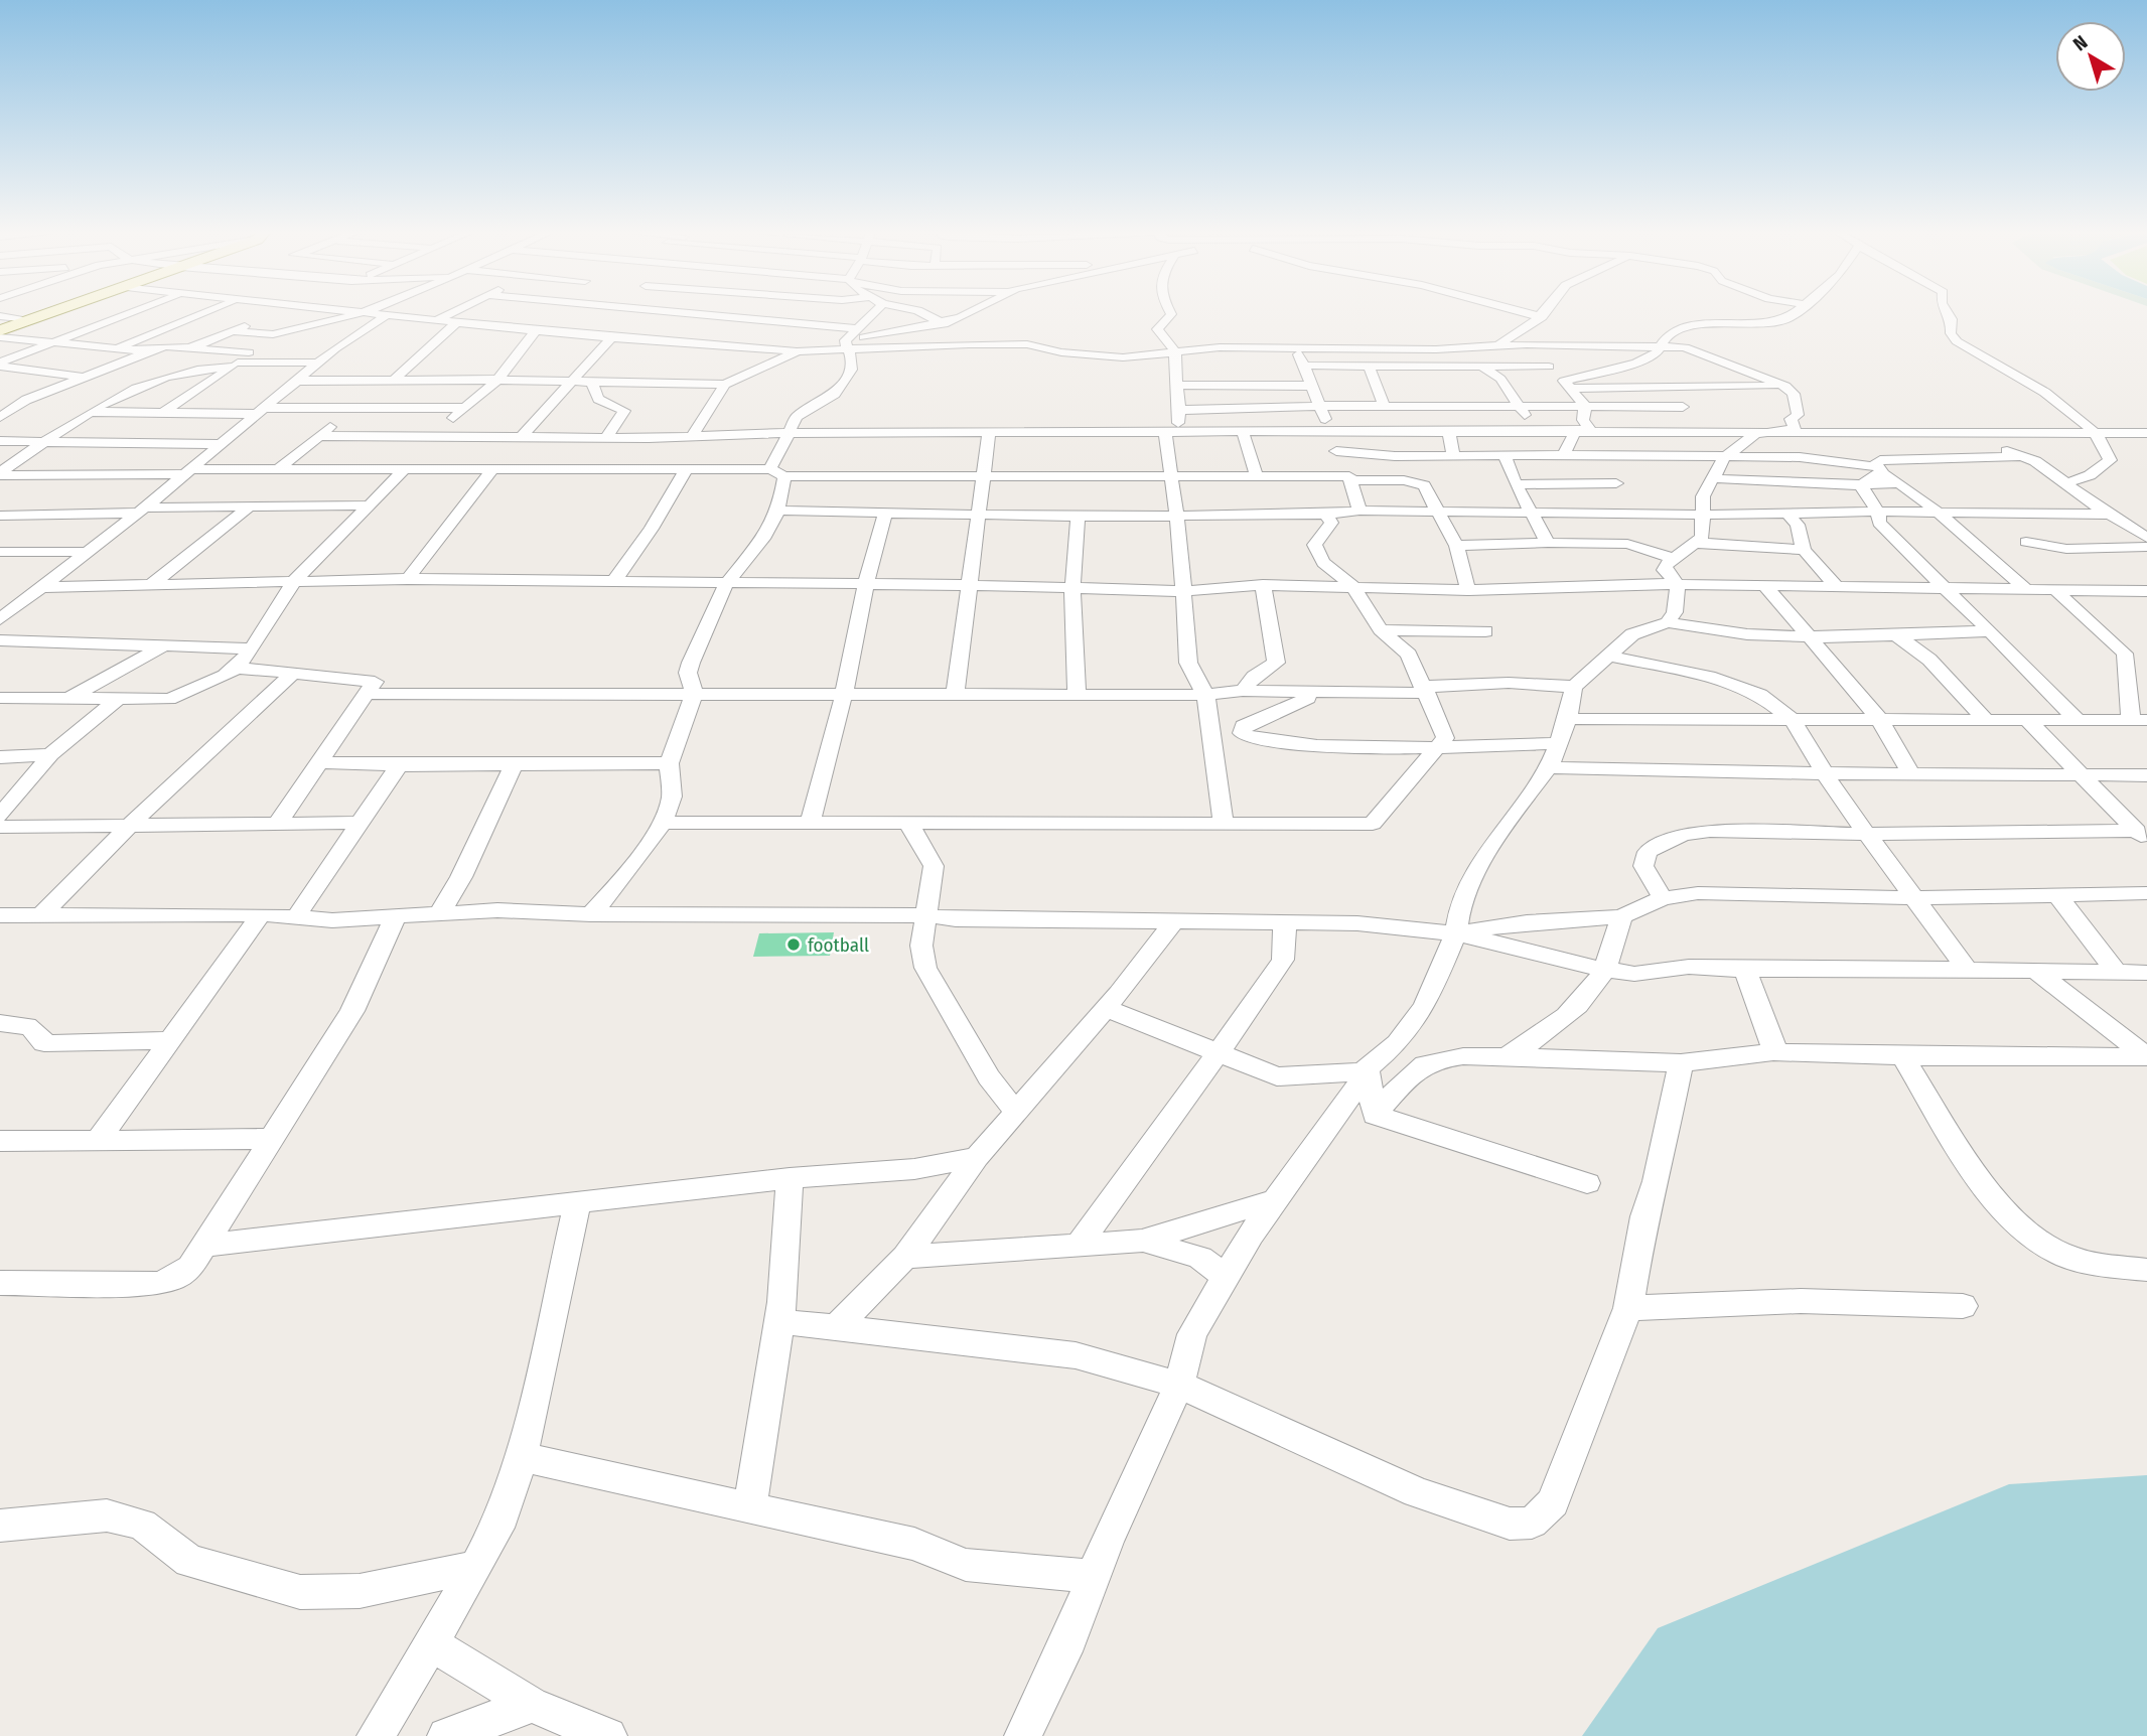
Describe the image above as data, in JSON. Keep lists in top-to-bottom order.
{
  "places": ["football"],
  "north": "top left"
}
